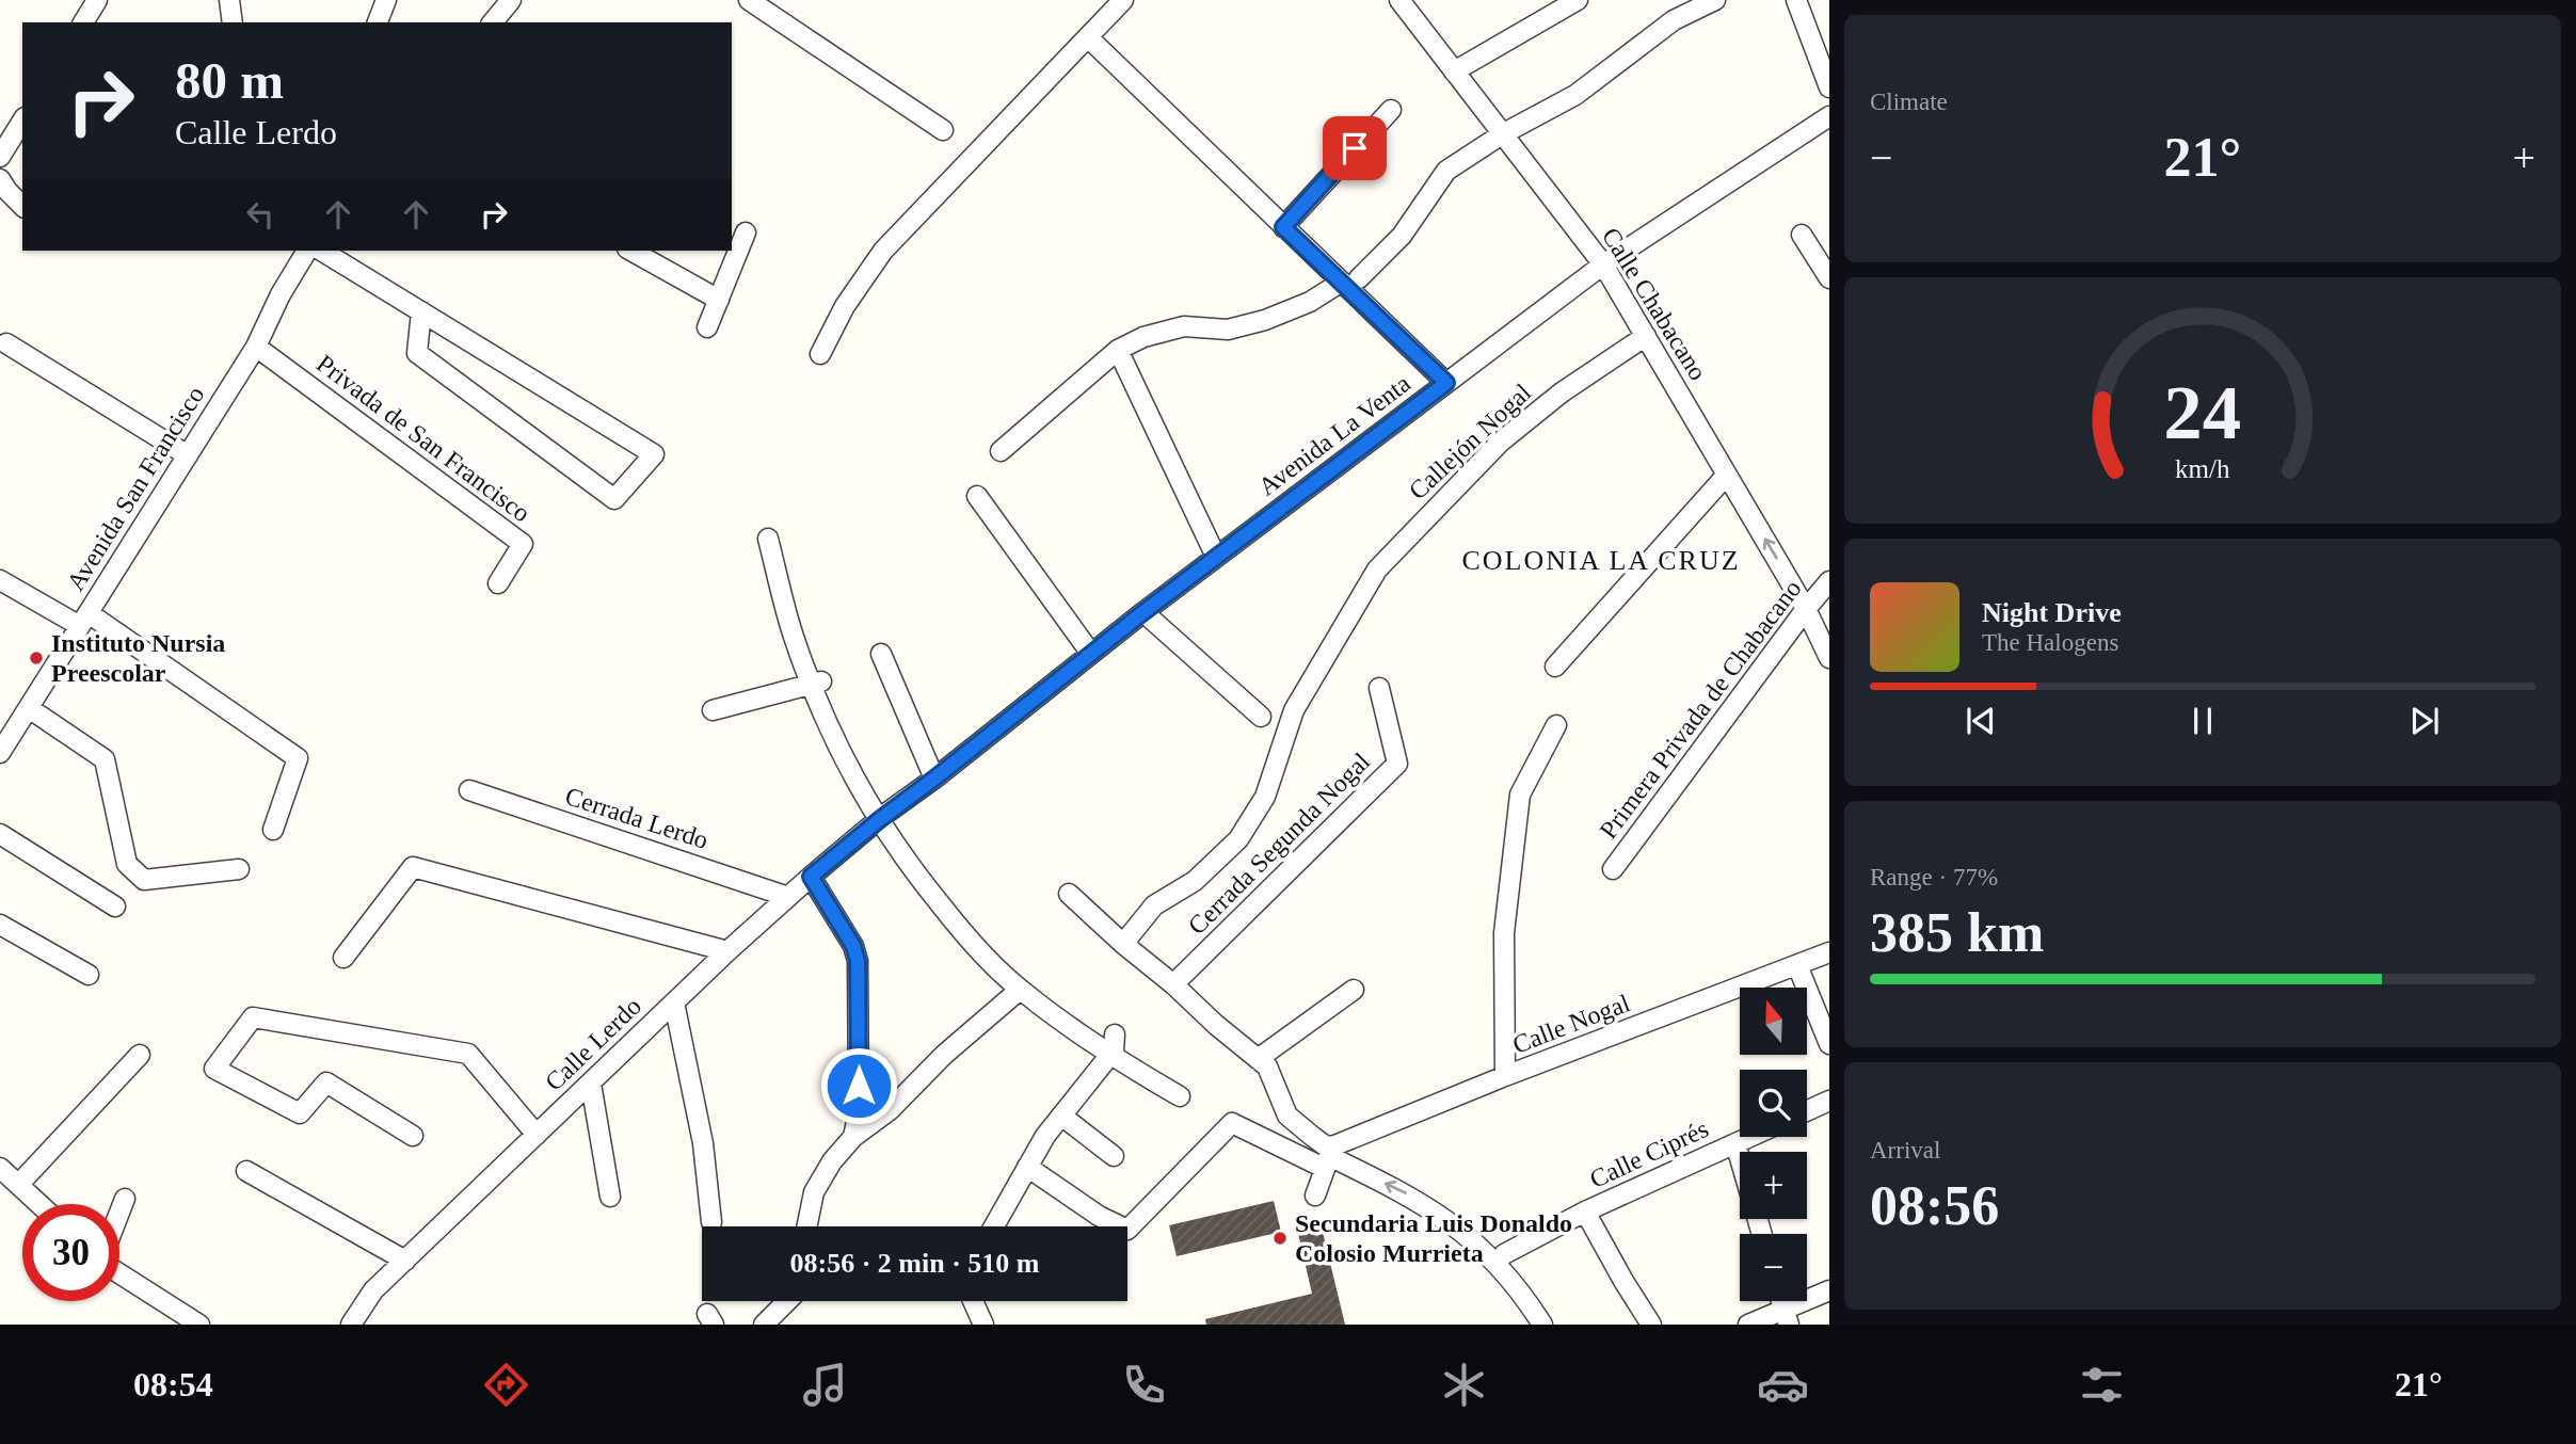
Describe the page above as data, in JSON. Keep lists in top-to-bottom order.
{
  "streets": {
    "street": [
      "Calle Chabacano",
      "Avenida La Venta",
      "Privada de San Francisco",
      "Callejón Nogal",
      "Avenida San Francisco",
      "Primera Privada de Chabacano",
      "Cerrada Lerdo",
      "Cerrada Segunda Nogal",
      "Calle Nogal",
      "Calle Lerdo",
      "Calle Ciprés"
    ]
  },
  "crossings": [
    ["Calle Chabacano", "Avenida La Venta"],
    ["Calle Chabacano", "Callejón Nogal"],
    ["Calle Chabacano", "Primera Privada de Chabacano"],
    ["Avenida La Venta", "Calle Lerdo"],
    ["Privada de San Francisco", "Avenida San Francisco"],
    ["Cerrada Lerdo", "Calle Lerdo"]
  ],
  "districts": ["COLONIA LA CRUZ"],
  "places": ["Instituto Nursia Preescolar", "Secundaria Luis Donaldo Colosio Murrieta"],
  "north": "top",
  "page": {
    "tile": [
      "Climate",
      ["Range · 77%", "385 km"],
      ["Arrival", "08:56"]
    ],
    "turn": ["80 m", "Calle Lerdo"],
    "heat": ["−", "21°", "+"],
    "song": ["Night Drive", "The Halogens"],
    "map_buttons": ["+", "−"],
    "limit": "30",
    "trip": "08:56 · 2 min · 510 m",
    "tabs": ["08:54", "21°"],
    "gauge": ["24", "km/h"]
  }
}
